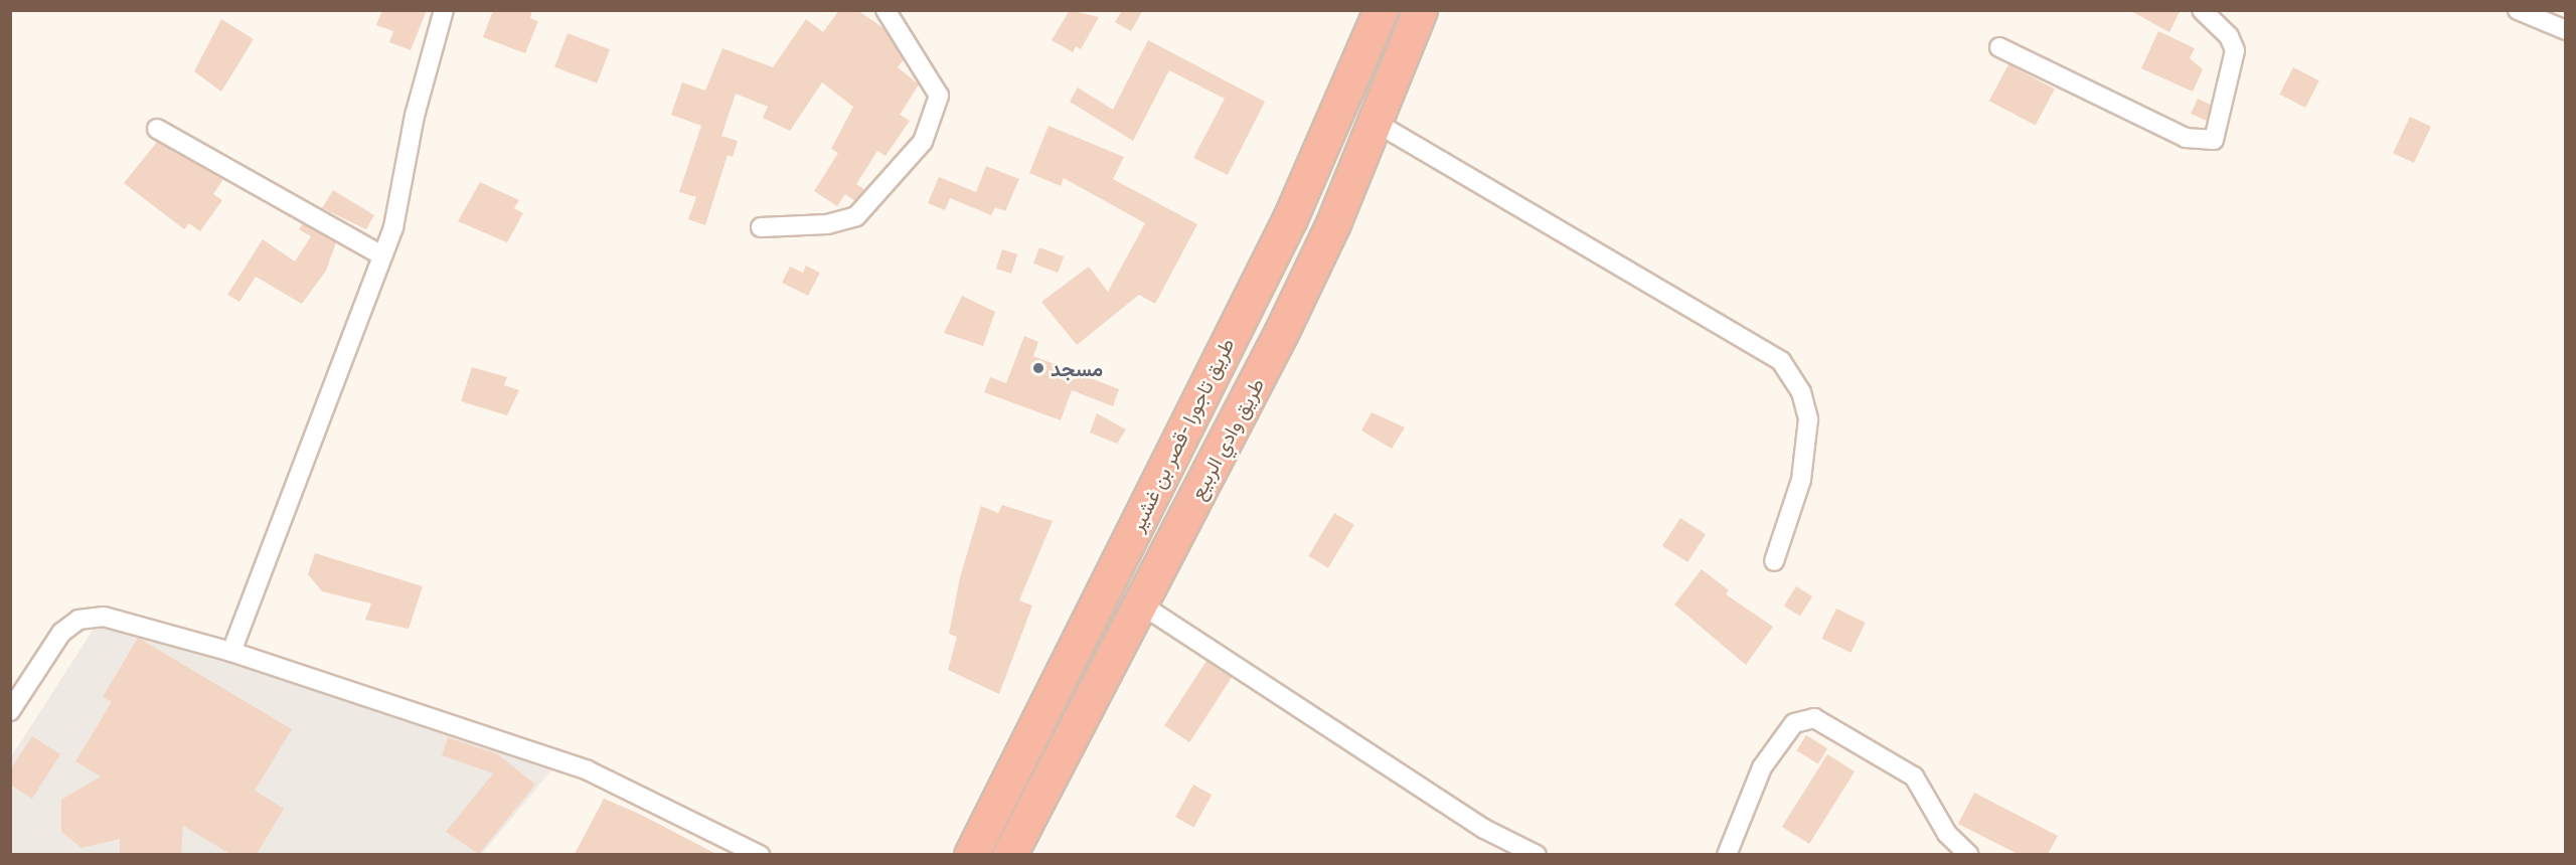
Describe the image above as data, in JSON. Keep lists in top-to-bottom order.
{
  "streets": {
    "highway": ["طريق تاجورا -قصر بن غشير", "طريق وادي الربيع"]
  },
  "places": ["مسجد"]
}
